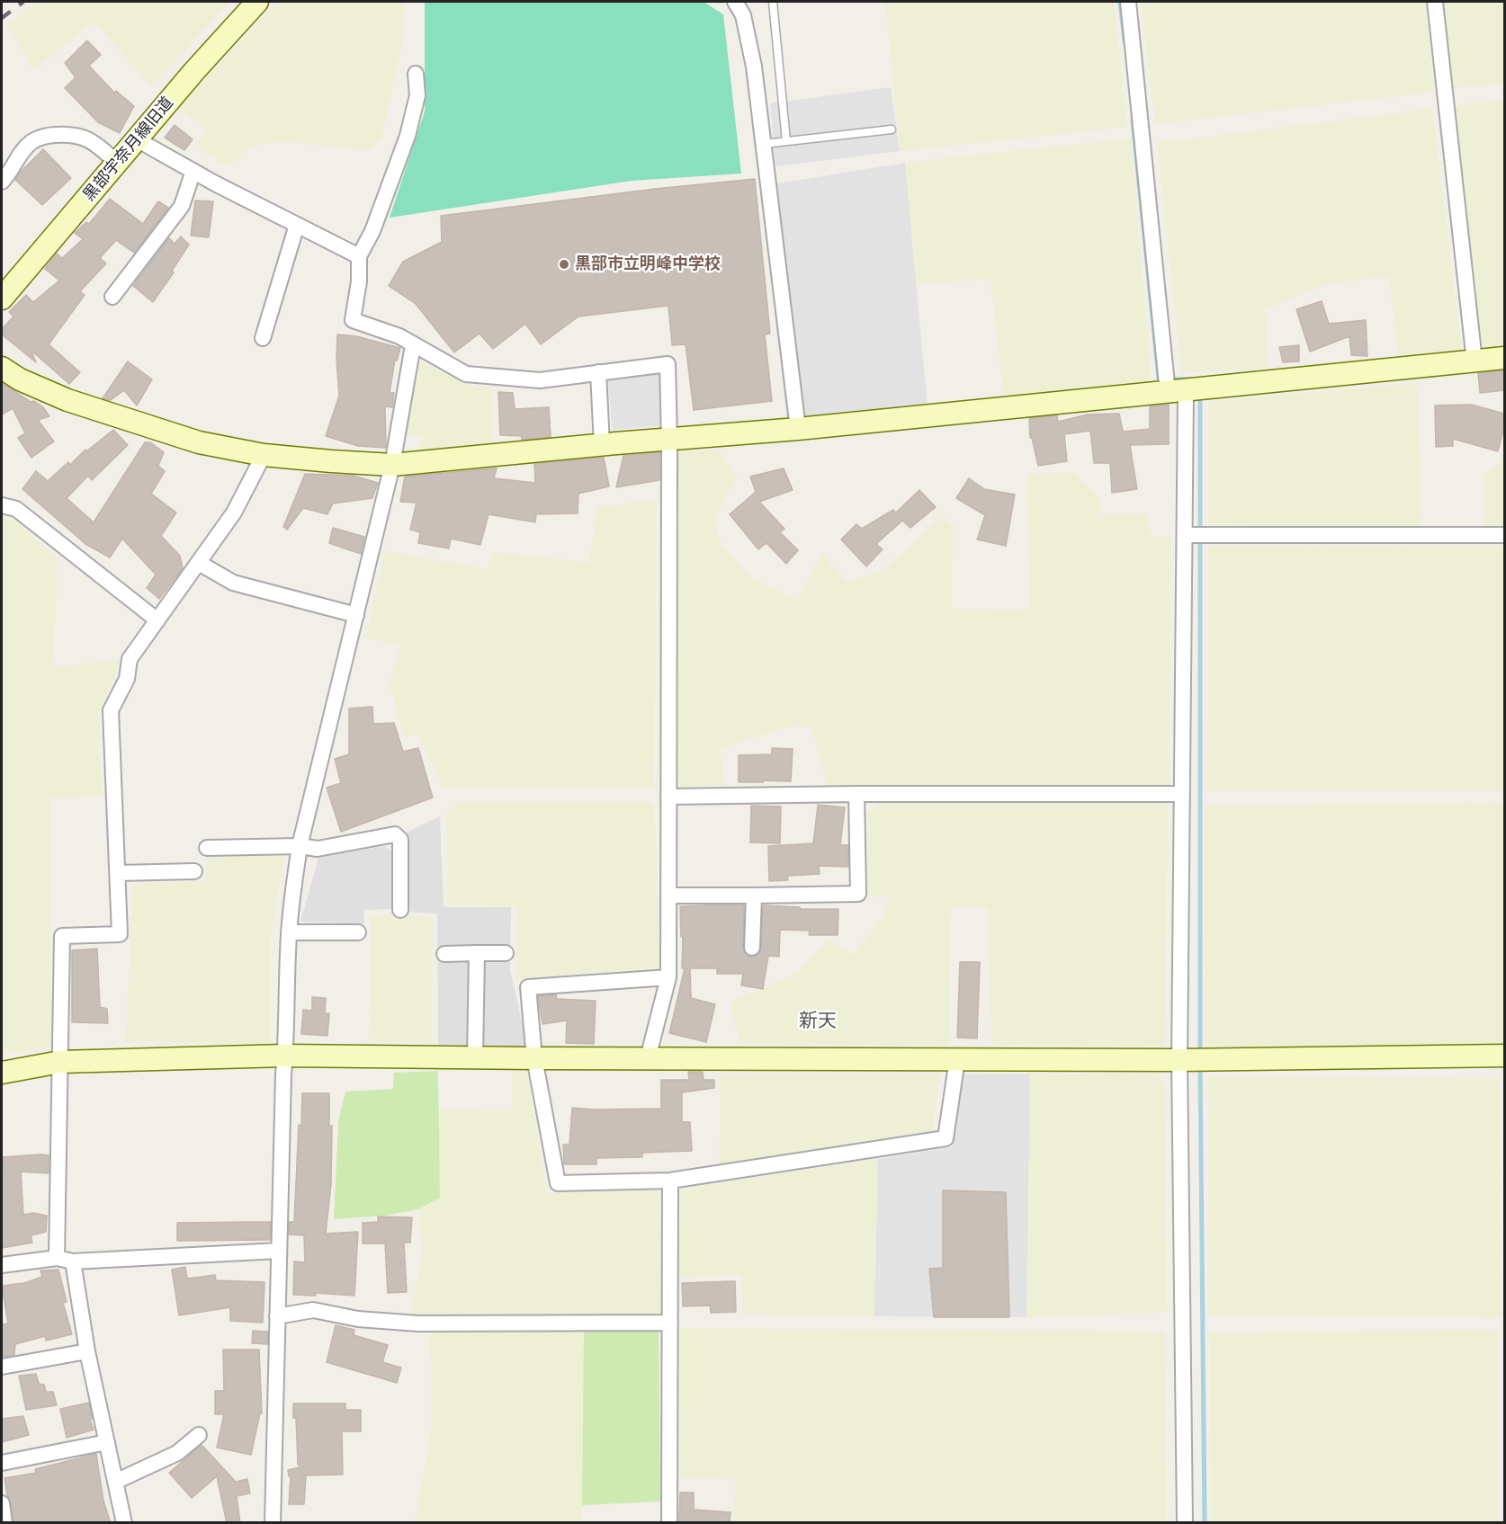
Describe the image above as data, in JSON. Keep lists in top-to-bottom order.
{
  "streets": {
    "street": ["黒部宇奈月線旧道"]
  },
  "districts": ["新天"],
  "places": ["黒部市立明峰中学校"]
}
